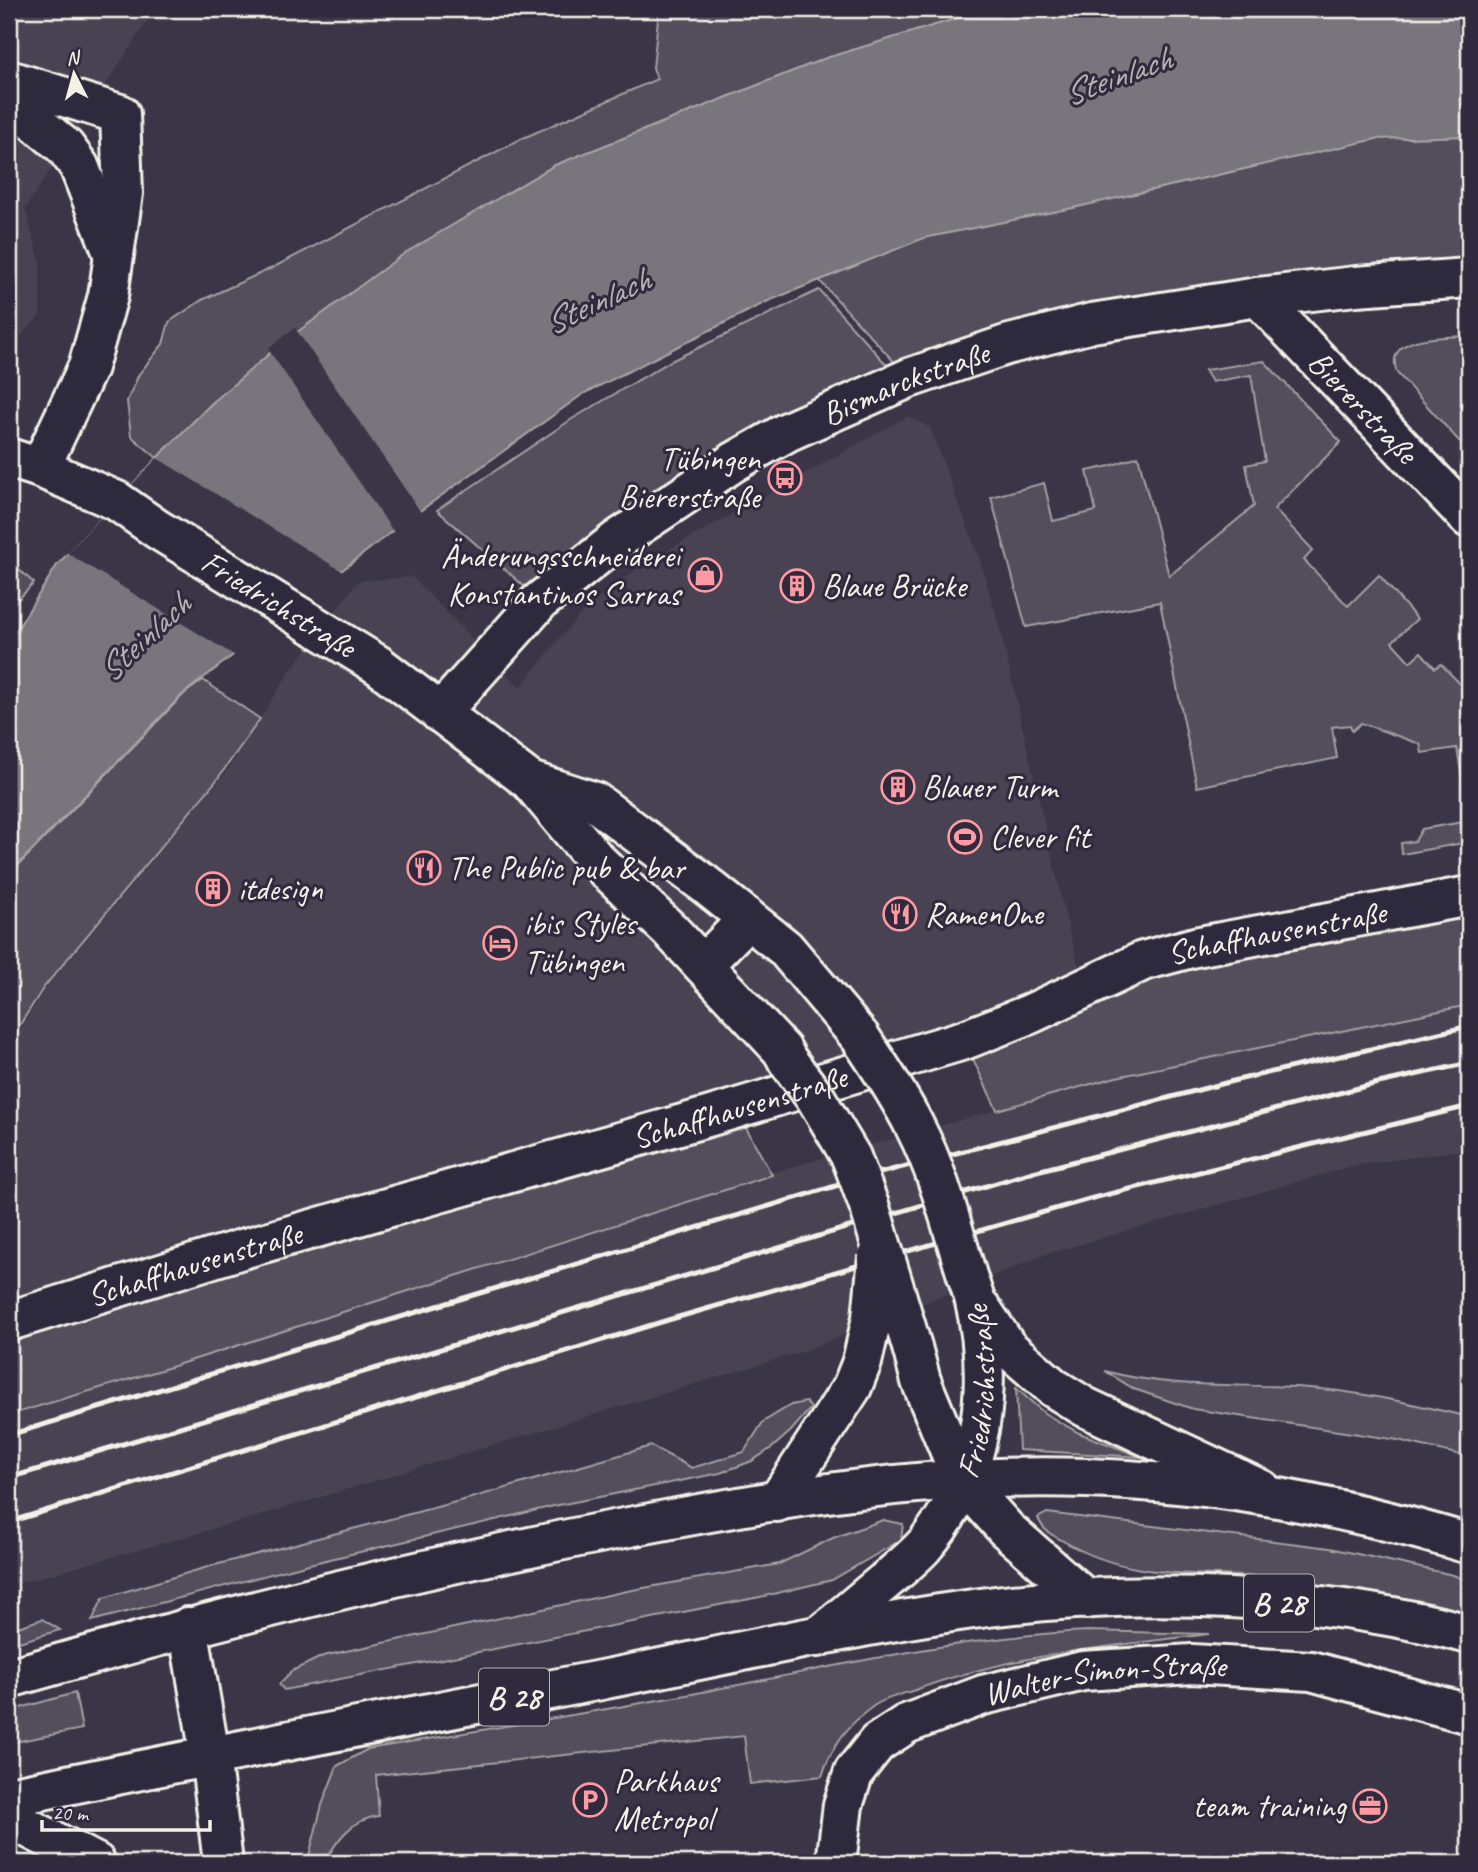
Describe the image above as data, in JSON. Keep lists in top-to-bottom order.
{
  "streets": {
    "street": [
      "Bismarckstraße",
      "Biererstraße",
      "Friedrichstraße",
      "Schaffhausenstraße",
      "B 28",
      "Walter-Simon-Straße"
    ]
  },
  "crossings": [
    ["Bismarckstraße", "Biererstraße"],
    ["Bismarckstraße", "Friedrichstraße"],
    ["Friedrichstraße", "B 28"]
  ],
  "water": ["Steinlach"],
  "places": {
    "bus stop": ["Tübingen Biererstraße"],
    "shop": ["Änderungsschneiderei Konstantinos Sarras"],
    "building": ["Blaue Brücke", "Blauer Turm", "itdesign"],
    "sports": ["Clever fit"],
    "restaurant": ["The Public pub & bar", "RamenOne"],
    "hotel": ["ibis Styles Tübingen"],
    "parking": ["Parkhaus Metropol"],
    "office": ["team training"]
  },
  "scale_bar": "20 m",
  "north": "top"
}
